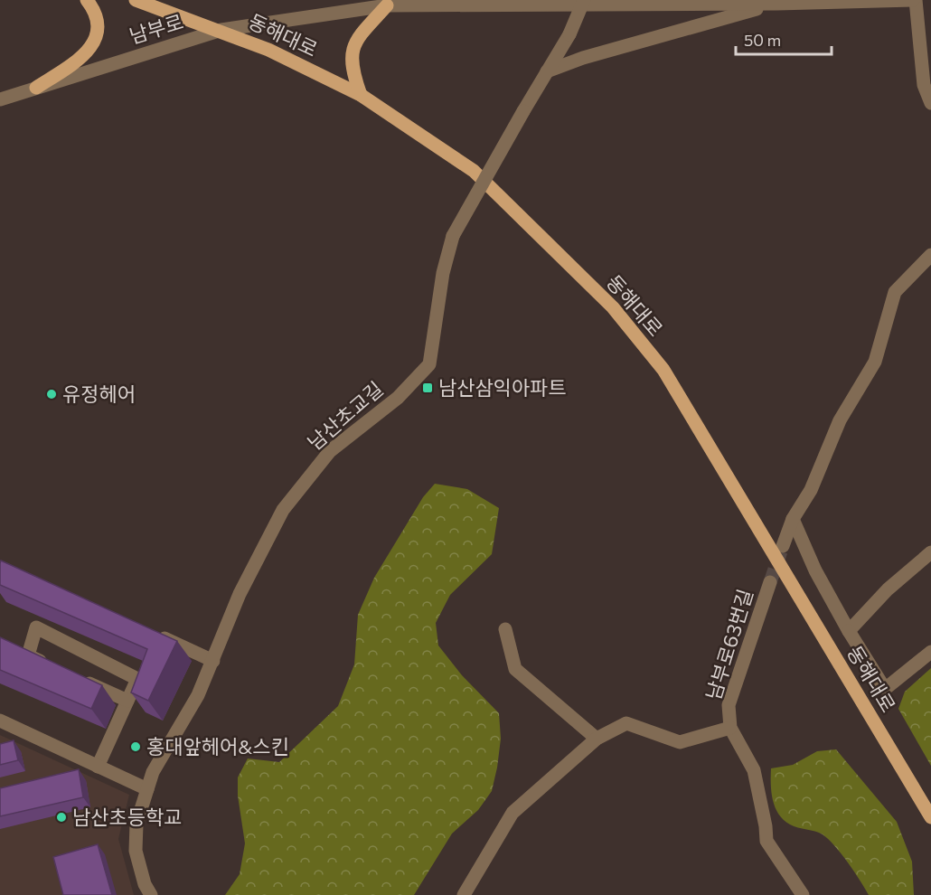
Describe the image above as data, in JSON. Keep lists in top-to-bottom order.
{
  "streets": {
    "main road": ["동해대로"],
    "street": ["남부로", "남산초교길", "남부로63번길"]
  },
  "crossings": [
    ["남부로", "동해대로"]
  ],
  "places": {
    "transit": ["남산삼익아파트"],
    "other": ["유정헤어", "홍대앞헤어&스킨", "남산초등학교"]
  },
  "scale_bar": "50 m"
}
